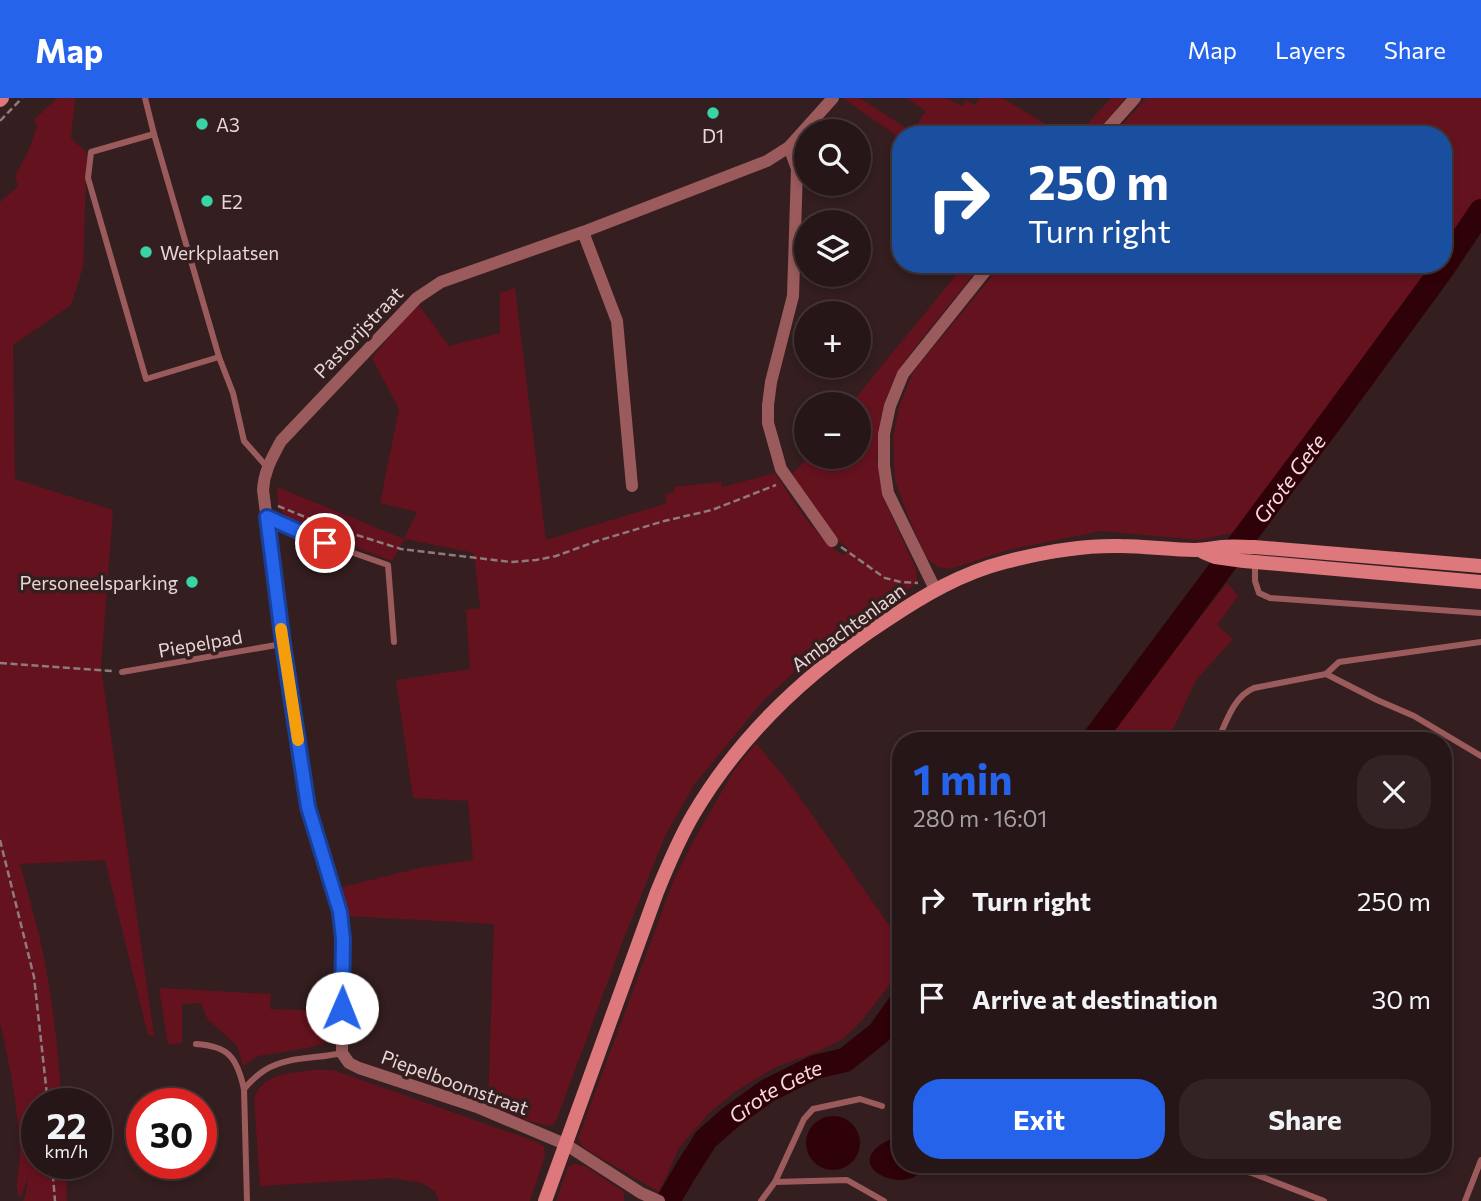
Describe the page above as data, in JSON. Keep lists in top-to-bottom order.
{
  "streets": {
    "street": ["Pastorijstraat", "Ambachtenlaan", "Piepelboomstraat"],
    "lane": ["Piepelpad"]
  },
  "crossings": [
    ["Ambachtenlaan", "Piepelboomstraat"]
  ],
  "water": ["Grote Gete"],
  "places": [
    "D1",
    "A3",
    "E2",
    "Werkplaatsen",
    "Personeelsparking"
  ],
  "page": {
    "header": "Map",
    "nav": ["Map", "Layers", "Share"],
    "map_buttons": ["+", "−"],
    "turn": ["250 m", "Turn right"],
    "heading": ["1 min", "280 m · 16:01"],
    "list": [
      {
        "name": "Turn right",
        "value": "250 m"
      },
      {
        "name": "Arrive at destination",
        "value": "30 m"
      }
    ],
    "buttons": ["Exit", "Share"],
    "speed": "22 km/h",
    "limit": "30"
  }
}
